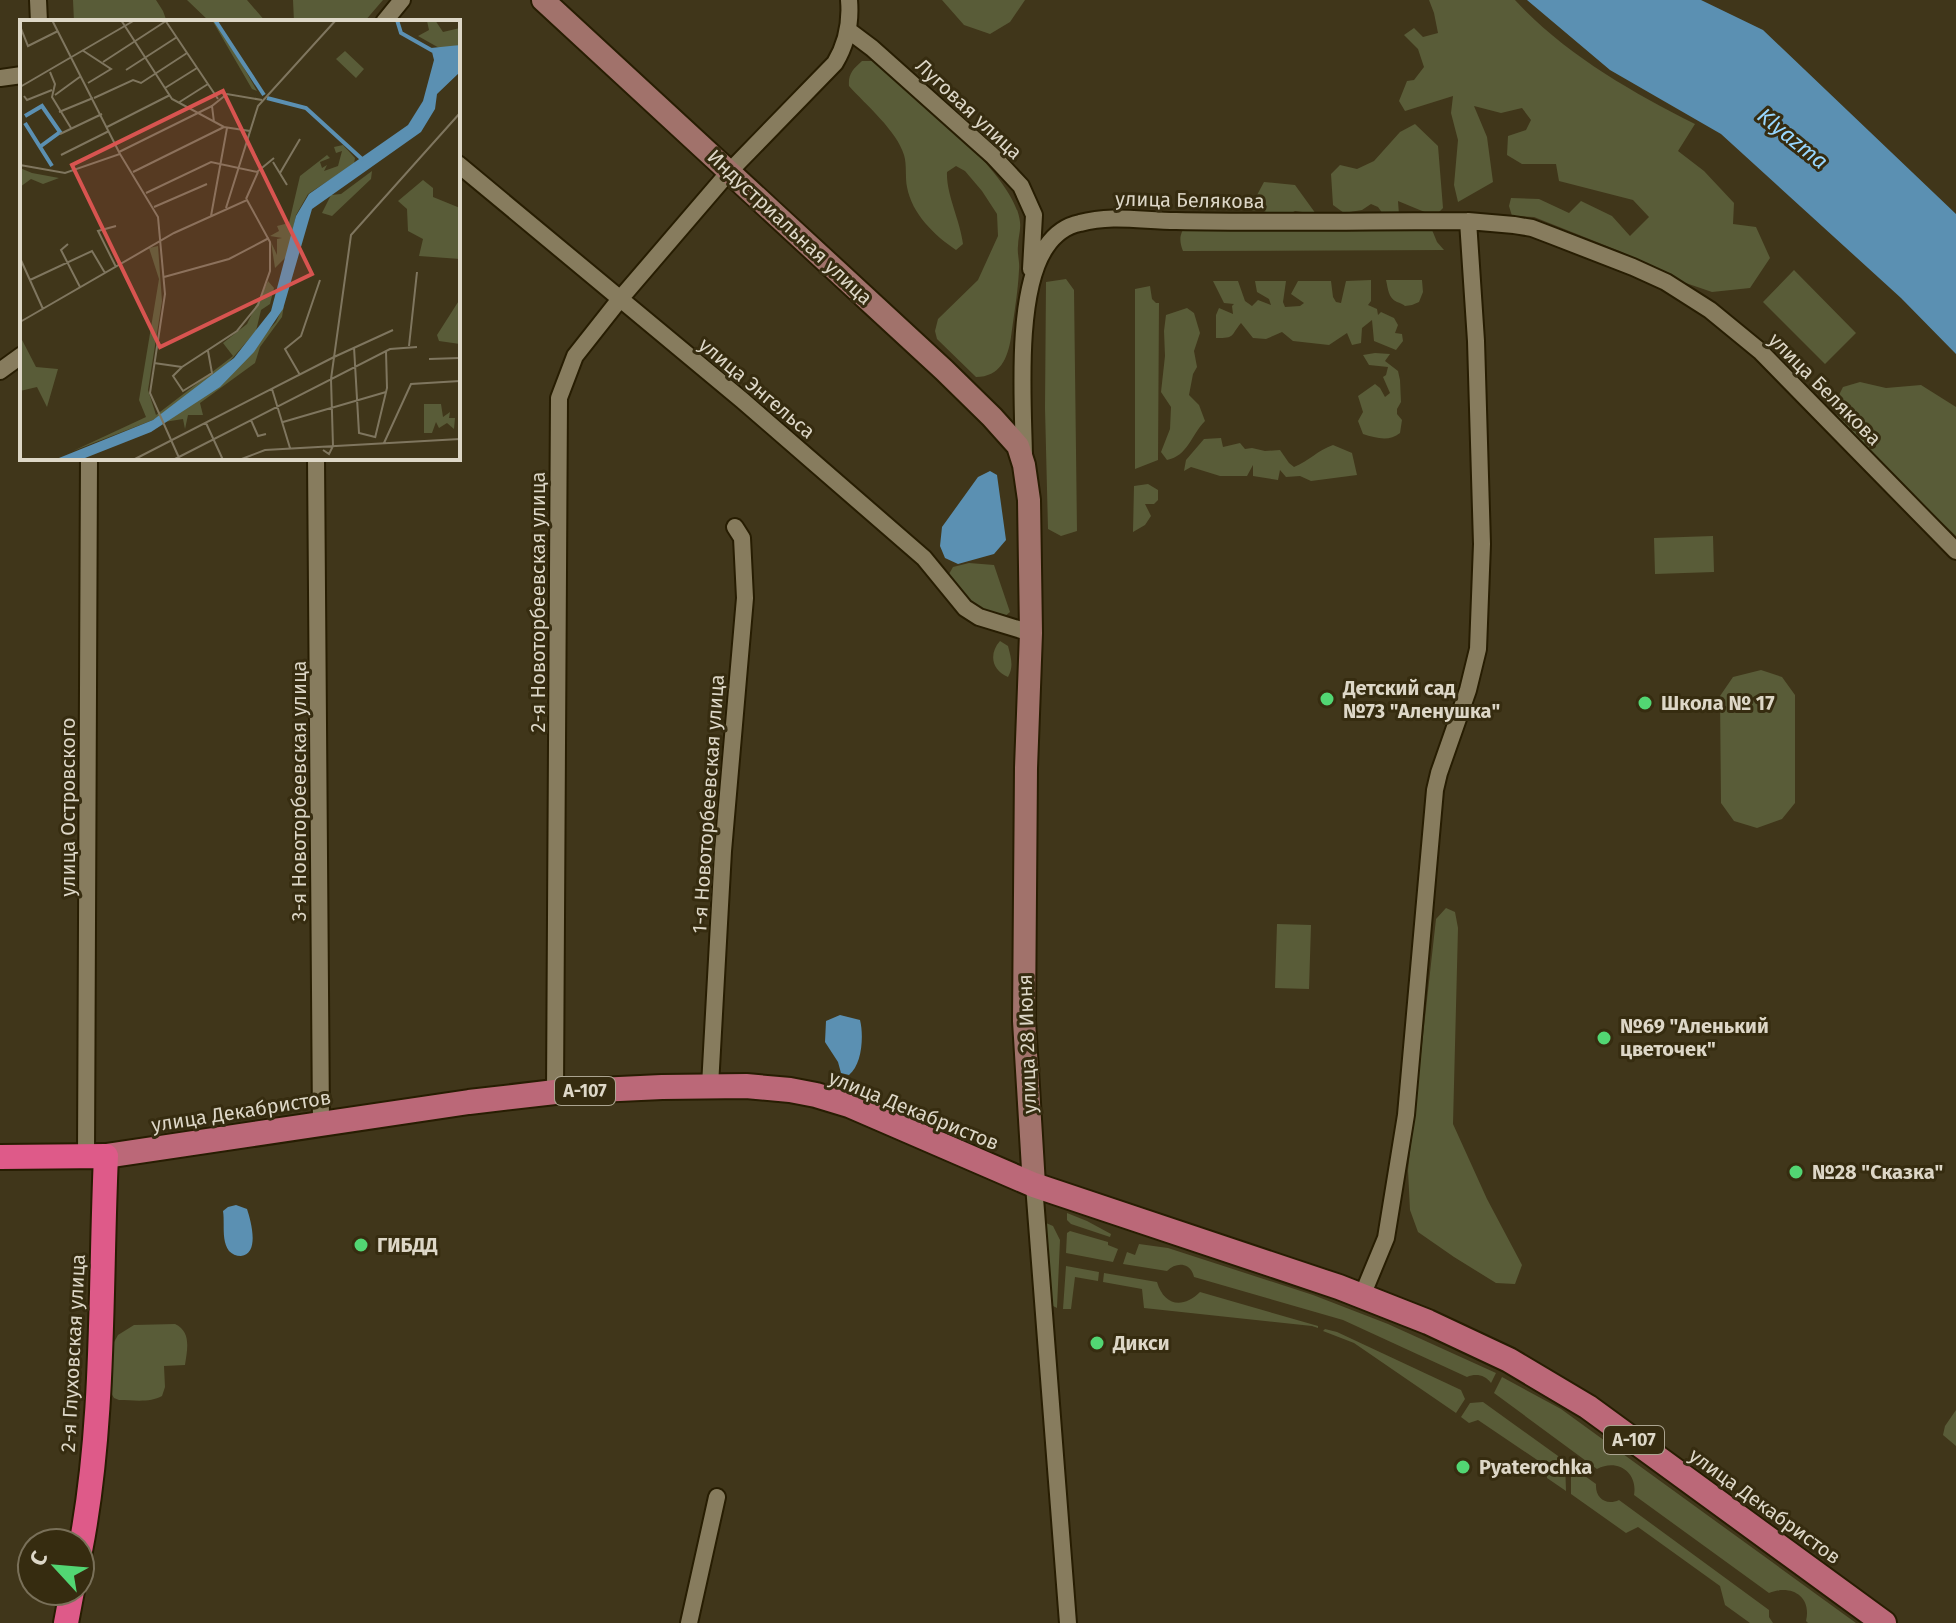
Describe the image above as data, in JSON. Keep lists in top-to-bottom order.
{
  "streets": {
    "highway": ["А-107", "улица Декабристов", "2-я Глуховская улица"],
    "street": [
      "Луговая улица",
      "улица Белякова",
      "Индустриальная улица",
      "улица Энгельса",
      "2-я Новоторбеевская улица",
      "3-я Новоторбеевская улица",
      "1-я Новоторбеевская улица",
      "улица Островского",
      "улица 28 Июня"
    ]
  },
  "crossings": [
    ["Луговая улица", "улица Белякова"],
    ["улица Белякова", "Индустриальная улица"],
    ["улица Белякова", "улица 28 Июня"],
    ["Индустриальная улица", "2-я Новоторбеевская улица"],
    ["Индустриальная улица", "улица 28 Июня"],
    ["улица Энгельса", "2-я Новоторбеевская улица"],
    ["улица Энгельса", "улица 28 Июня"],
    ["2-я Новоторбеевская улица", "улица Декабристов"],
    ["3-я Новоторбеевская улица", "улица Декабристов"],
    ["1-я Новоторбеевская улица", "улица Декабристов"],
    ["улица Островского", "улица Декабристов"],
    ["улица Островского", "2-я Глуховская улица"],
    ["улица 28 Июня", "улица Декабристов"],
    ["улица Декабристов", "2-я Глуховская улица"]
  ],
  "water": ["Klyazma"],
  "places": [
    "Детский сад №73 \"Аленушка\"",
    "Школа № 17",
    "№69 \"Аленький цветочек\"",
    "№28 \"Сказка\"",
    "ГИБДД",
    "Дикси",
    "Pyaterochka"
  ],
  "north": "top left"
}
